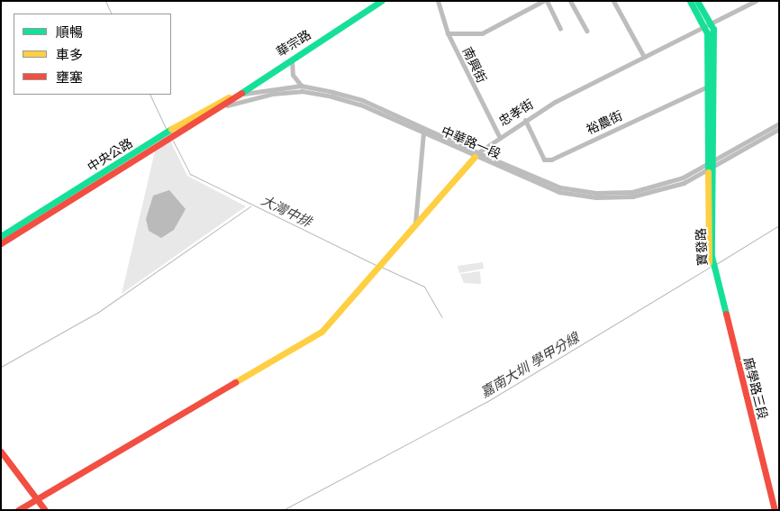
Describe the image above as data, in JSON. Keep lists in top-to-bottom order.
{
  "streets": {
    "main road": [
      "華宗路",
      "忠孝街",
      "中央公路",
      "寶發路",
      "麻學路三段"
    ],
    "street": ["南興街", "裕農街", "中華路一段"]
  },
  "crossings": [
    ["華宗路", "中華路一段"],
    ["華宗路", "中央公路"],
    ["南興街", "忠孝街"],
    ["忠孝街", "裕農街"],
    ["忠孝街", "中華路一段"],
    ["忠孝街", "寶發路"],
    ["裕農街", "寶發路"],
    ["中華路一段", "中央公路"],
    ["中華路一段", "寶發路"],
    ["寶發路", "麻學路三段"]
  ],
  "water": ["大灣中排", "嘉南大圳 學甲分線"],
  "legend": ["順暢", "車多", "壅塞"]
}
